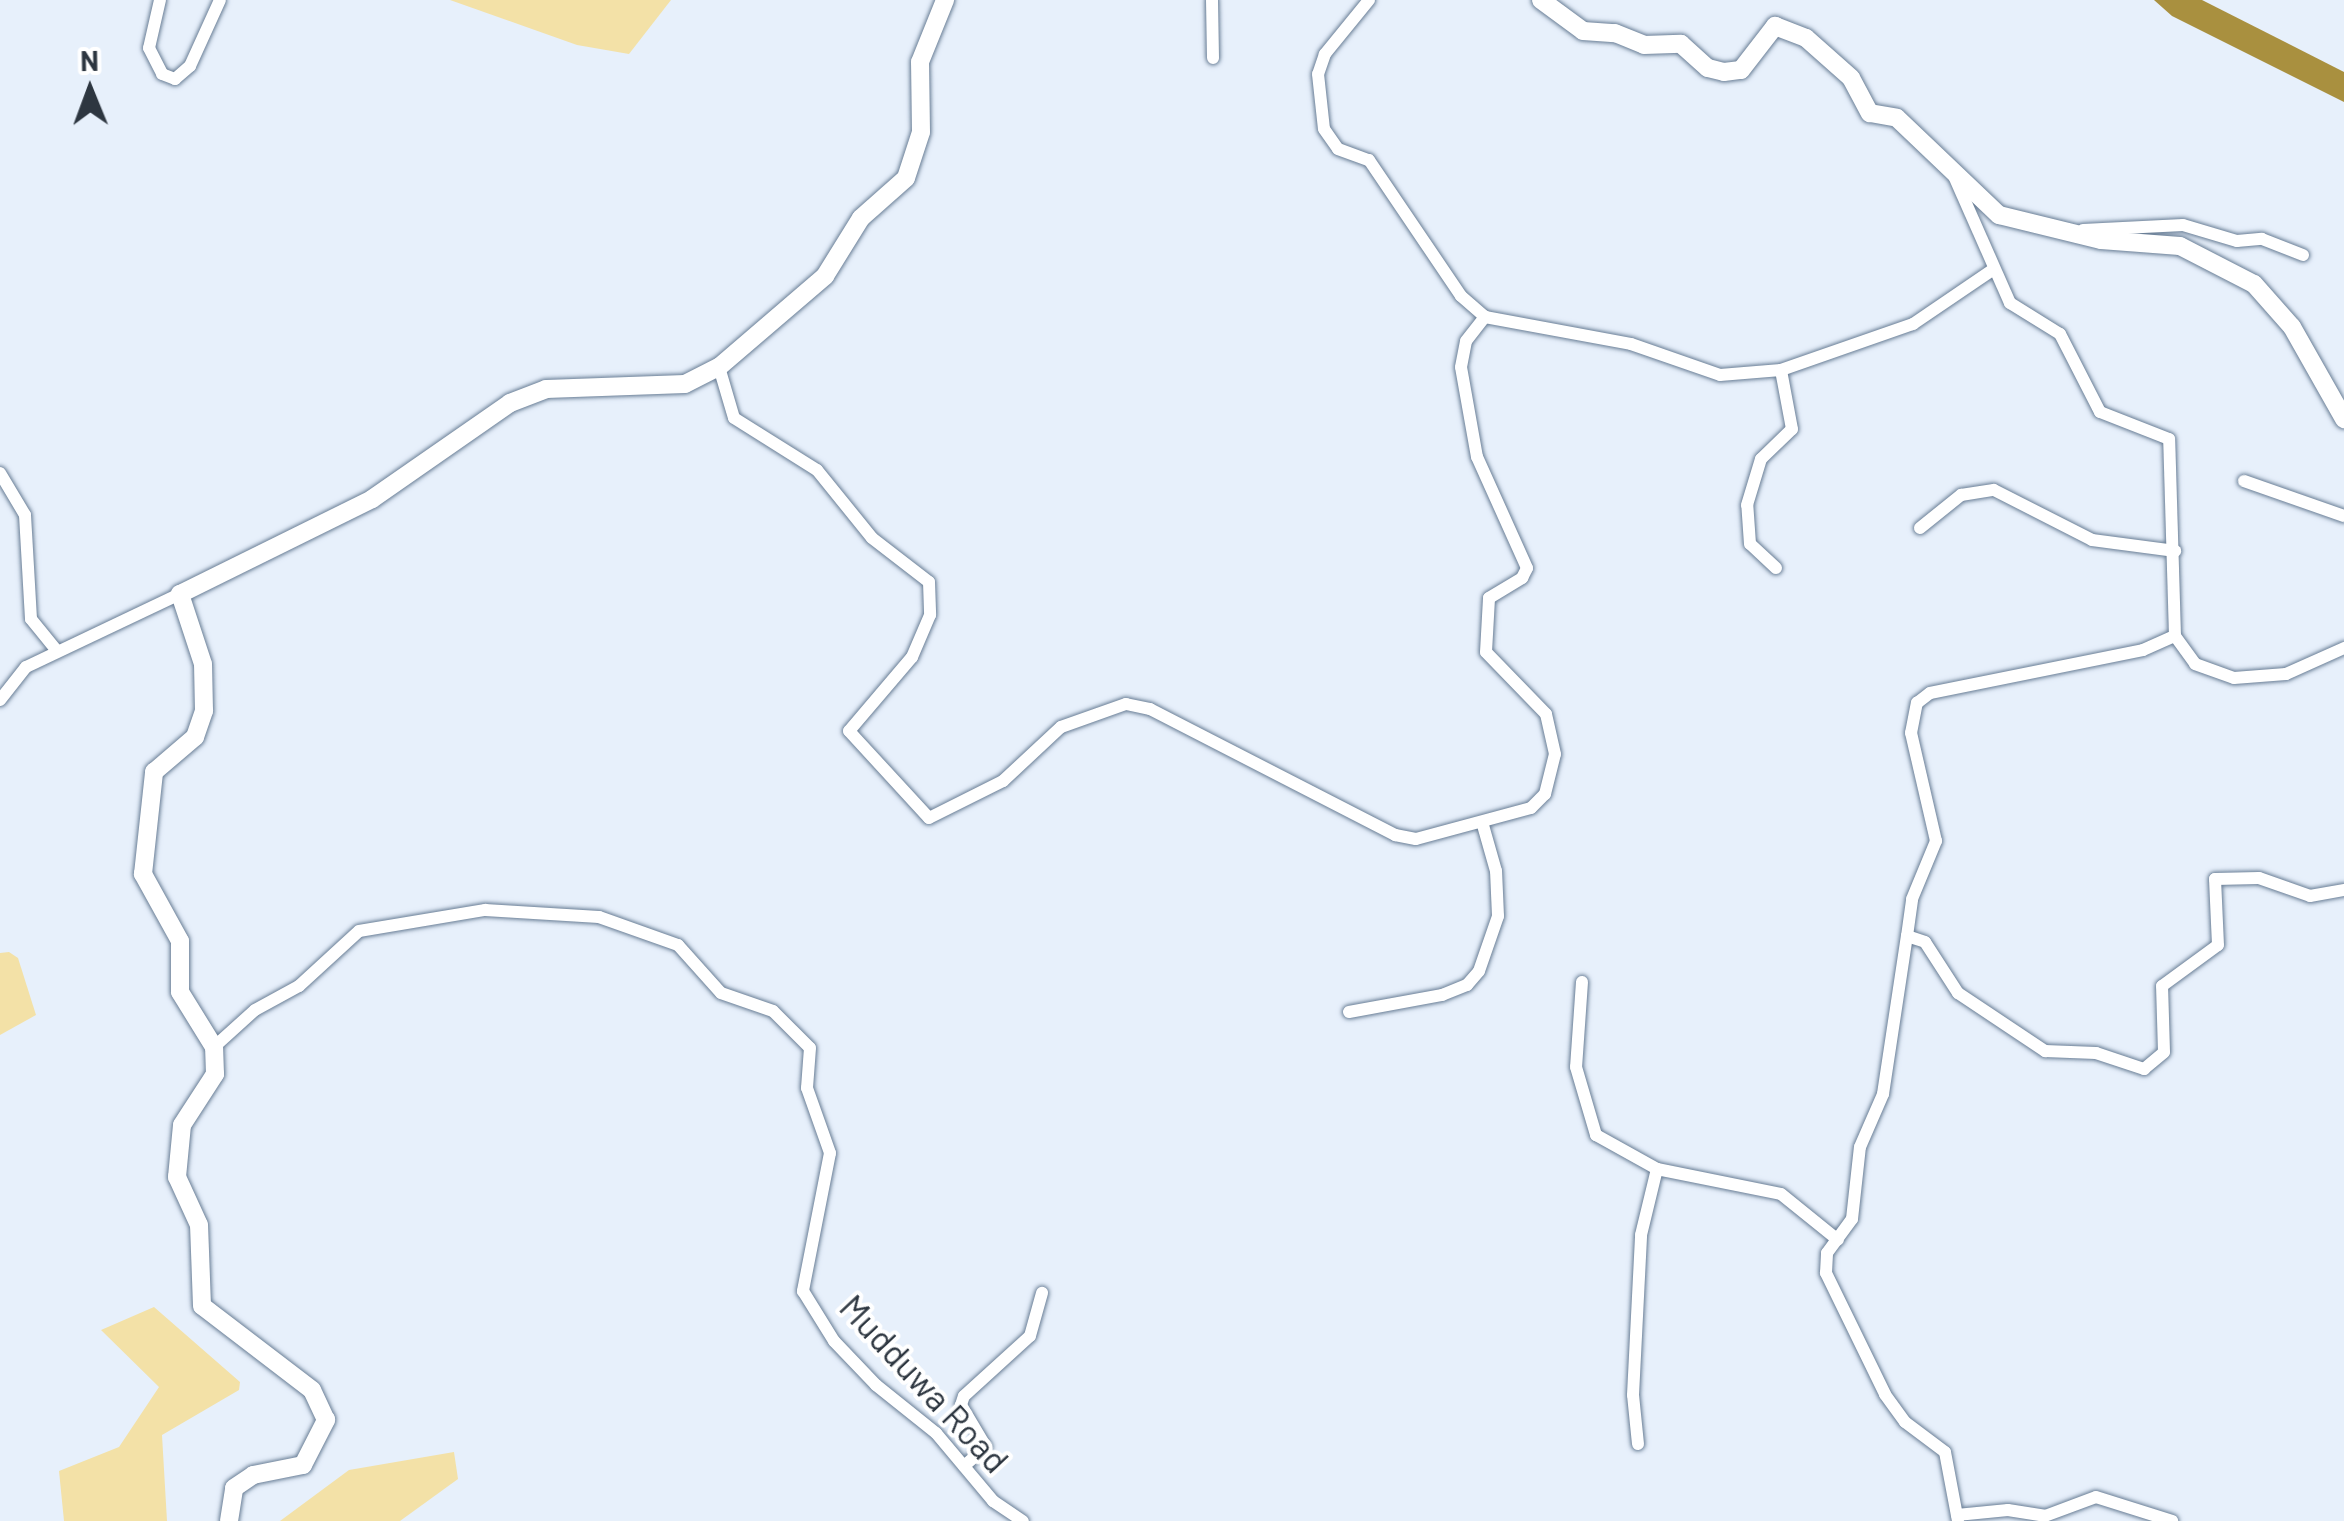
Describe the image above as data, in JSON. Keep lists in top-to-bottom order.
{
  "streets": {
    "street": ["Mudduwa Road"]
  },
  "north": "top"
}
